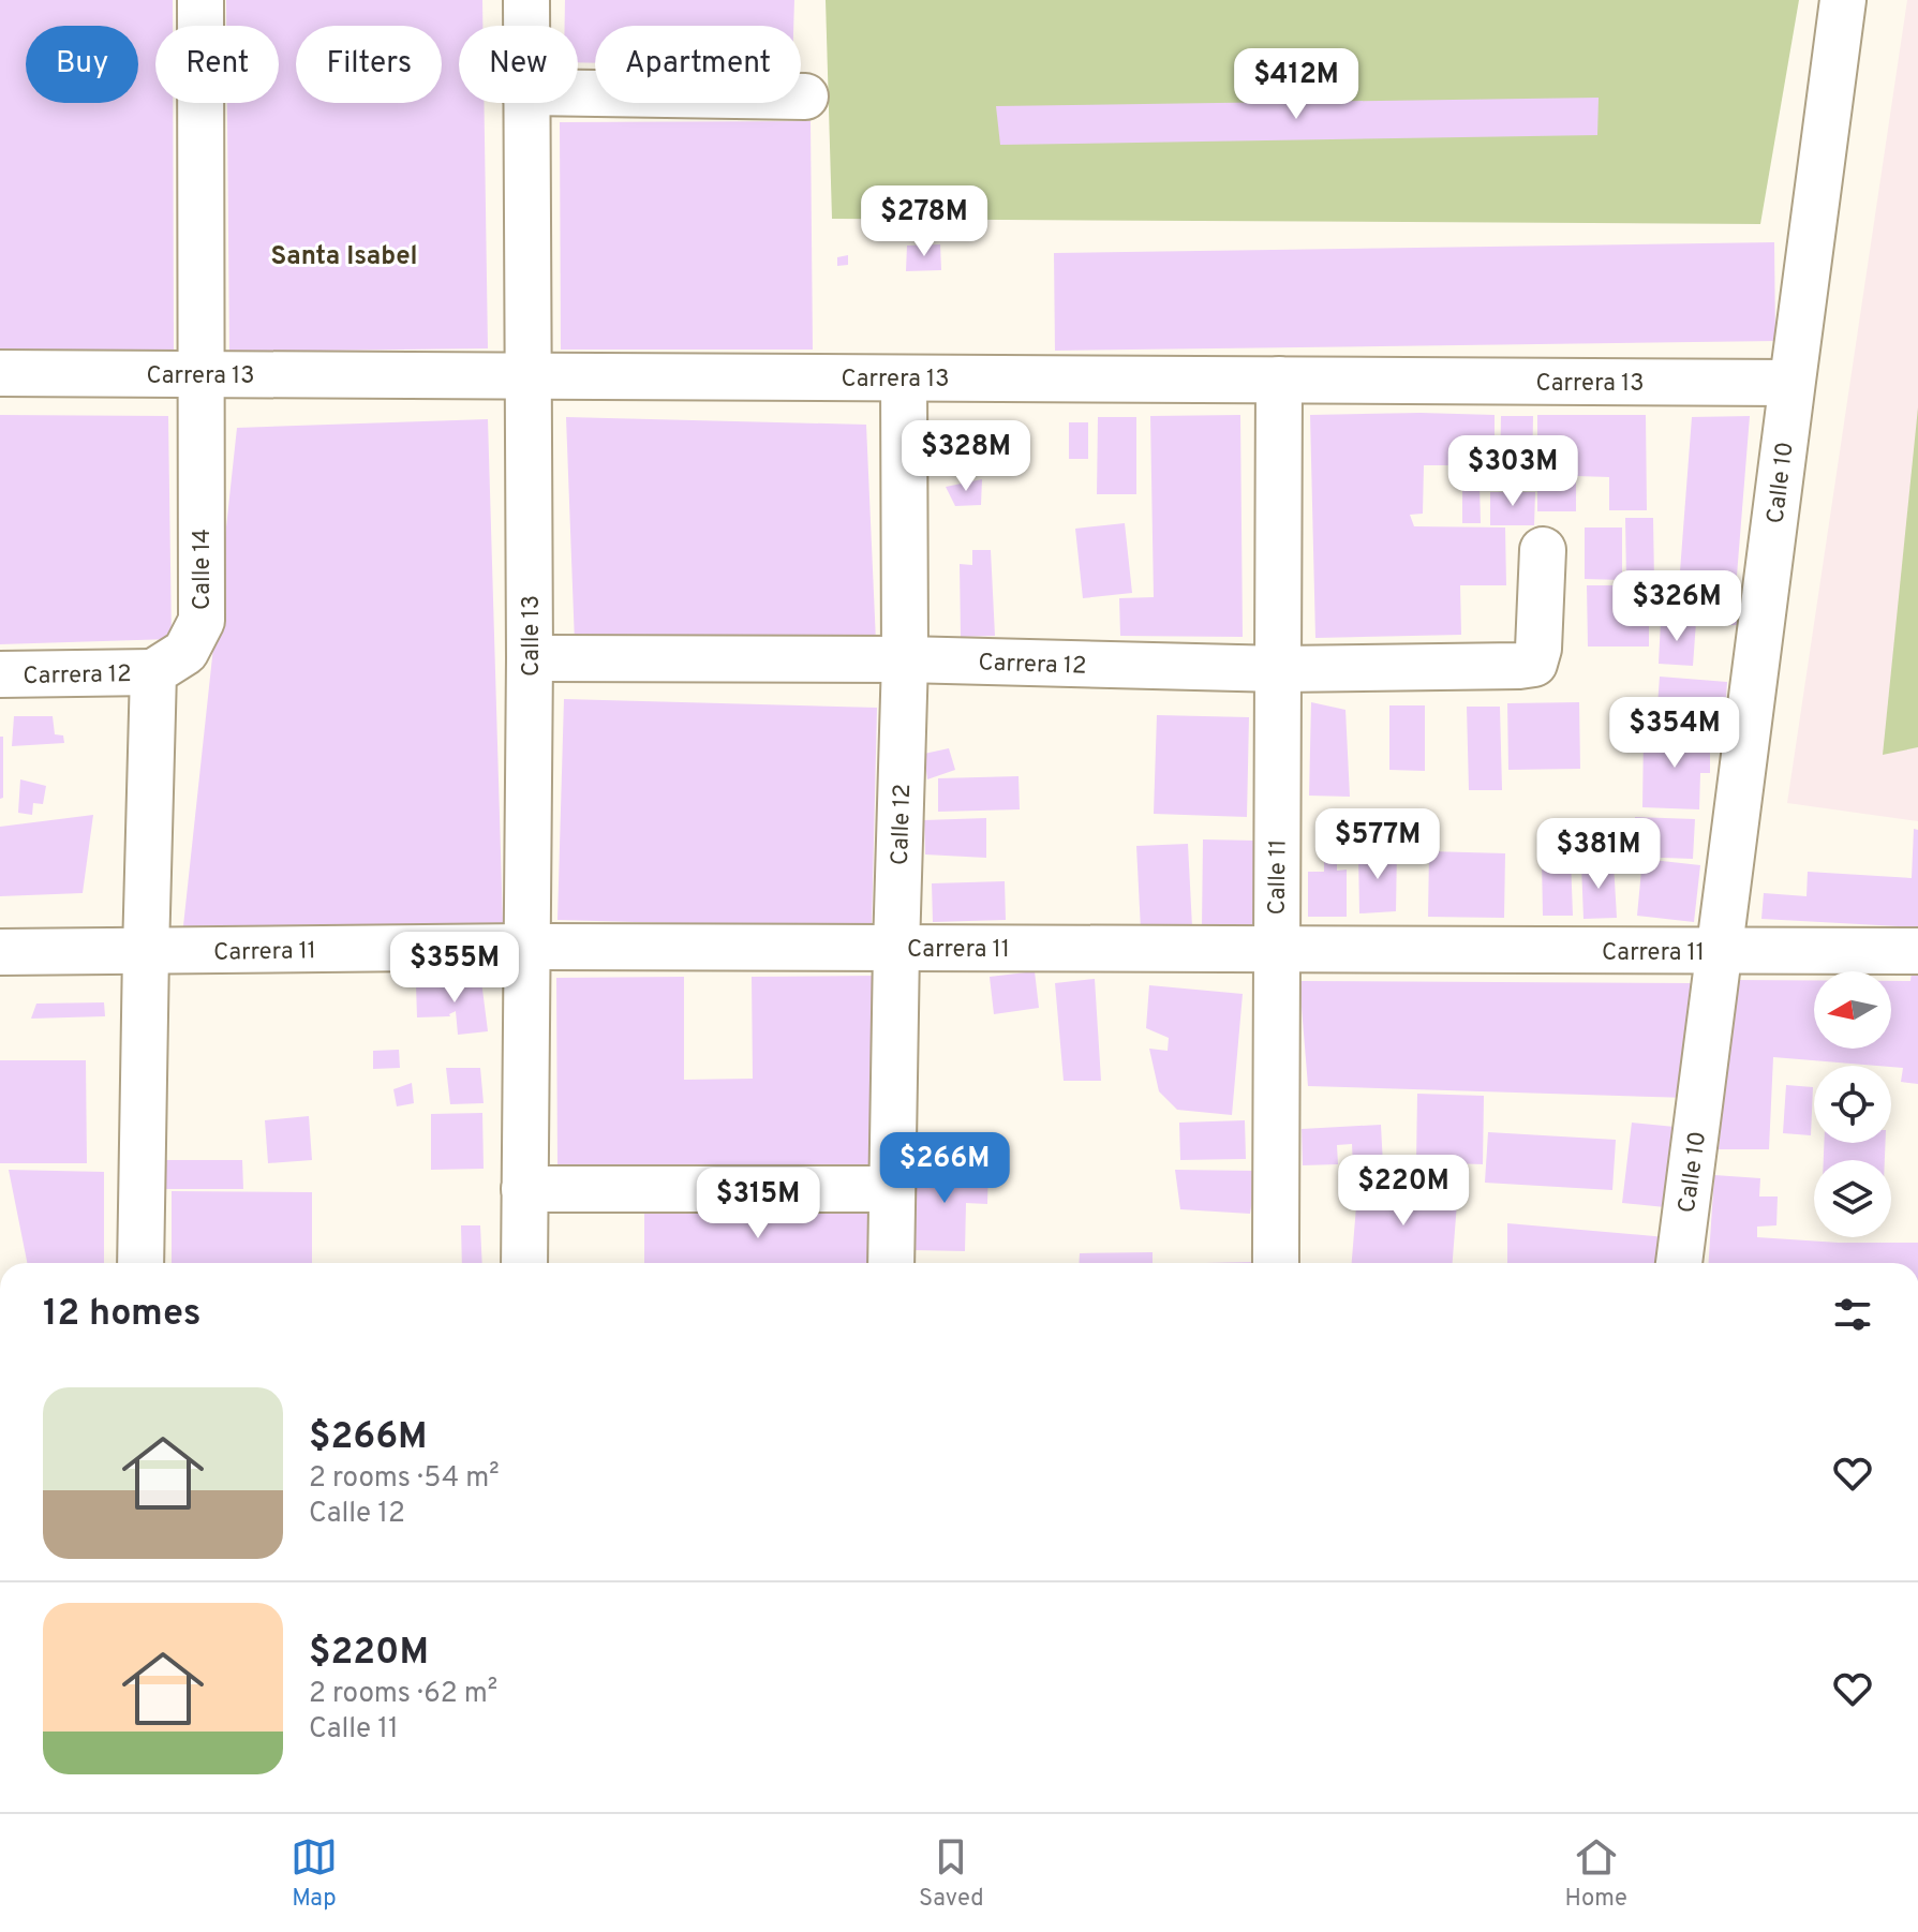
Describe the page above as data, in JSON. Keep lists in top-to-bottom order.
{
  "streets": {
    "street": [
      "Carrera 13",
      "Calle 10",
      "Calle 14",
      "Calle 13",
      "Carrera 12",
      "Calle 12",
      "Calle 11",
      "Carrera 11"
    ]
  },
  "crossings": [
    ["Carrera 13", "Calle 10"],
    ["Carrera 13", "Calle 14"],
    ["Carrera 13", "Calle 13"],
    ["Carrera 13", "Calle 12"],
    ["Carrera 13", "Calle 11"],
    ["Calle 10", "Carrera 11"],
    ["Calle 14", "Carrera 12"],
    ["Calle 13", "Carrera 12"],
    ["Calle 13", "Carrera 11"],
    ["Carrera 12", "Calle 12"],
    ["Carrera 12", "Calle 11"],
    ["Calle 12", "Carrera 11"],
    ["Calle 11", "Carrera 11"]
  ],
  "districts": ["Santa Isabel"],
  "north": "left",
  "page": {
    "chip": [
      "Buy",
      "Rent",
      "Filters",
      "New",
      "Apartment"
    ],
    "price": [
      "$412M",
      "$278M",
      "$328M",
      "$303M",
      "$326M",
      "$354M",
      "$577M",
      "$381M",
      "$355M",
      "$266M",
      "$220M",
      "$315M"
    ],
    "heading": "12 homes",
    "list": [
      {
        "name": "$266M",
        "note": "2 rooms · 54 m² · Calle 12"
      },
      {
        "name": "$220M",
        "note": "2 rooms · 62 m² · Calle 11"
      }
    ],
    "tabs": ["Map", "Saved", "Home"]
  }
}
